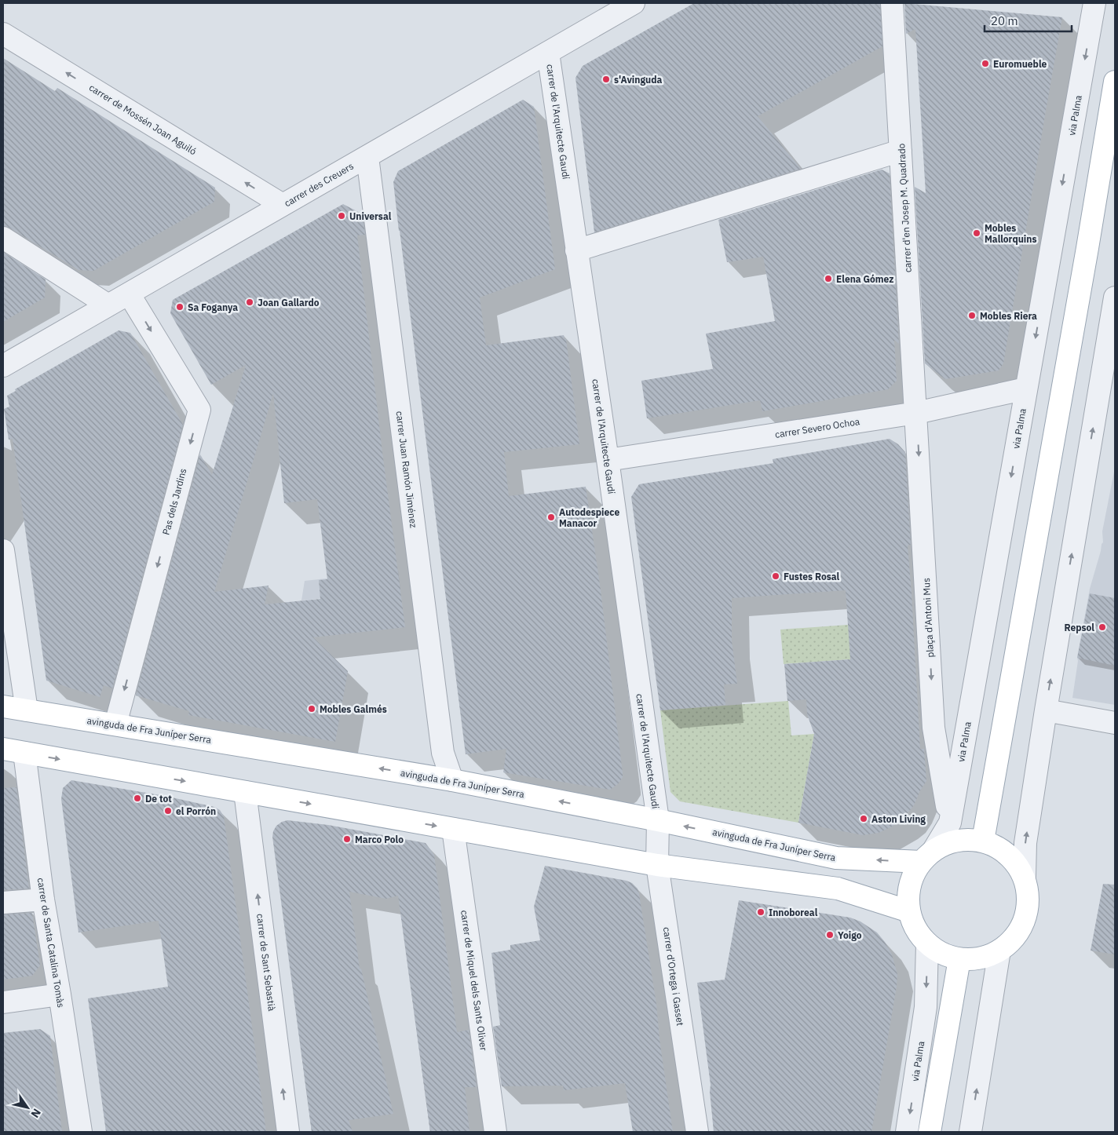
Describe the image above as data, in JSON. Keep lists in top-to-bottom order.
{
  "streets": {
    "main road": ["avinguda de Fra Juníper Serra"],
    "street": [
      "via Palma",
      "carrer de Mossén Joan Aguiló",
      "carrer de l'Arquitecte Gaudí",
      "carrer des Creuers",
      "carrer d'en Josep M. Quadrado",
      "carrer Severo Ochoa",
      "carrer Juan Ramón Jiménez",
      "Pas dels Jardins",
      "plaça d'Antoni Mus",
      "carrer de Santa Catalina Tomàs",
      "carrer de Sant Sebastià",
      "carrer d'Ortega i Gasset",
      "carrer de Miquel dels Sants Oliver"
    ]
  },
  "crossings": [
    ["via Palma", "carrer Severo Ochoa"],
    ["via Palma", "plaça d'Antoni Mus"],
    ["via Palma", "avinguda de Fra Juníper Serra"],
    ["carrer de Mossén Joan Aguiló", "carrer des Creuers"],
    ["carrer de l'Arquitecte Gaudí", "carrer des Creuers"],
    ["carrer de l'Arquitecte Gaudí", "carrer Severo Ochoa"],
    ["carrer de l'Arquitecte Gaudí", "avinguda de Fra Juníper Serra"],
    ["carrer de l'Arquitecte Gaudí", "carrer d'Ortega i Gasset"],
    ["carrer des Creuers", "carrer Juan Ramón Jiménez"],
    ["carrer des Creuers", "Pas dels Jardins"],
    ["carrer d'en Josep M. Quadrado", "carrer Severo Ochoa"],
    ["carrer d'en Josep M. Quadrado", "plaça d'Antoni Mus"],
    ["carrer Severo Ochoa", "plaça d'Antoni Mus"],
    ["carrer Juan Ramón Jiménez", "avinguda de Fra Juníper Serra"],
    ["Pas dels Jardins", "avinguda de Fra Juníper Serra"],
    ["avinguda de Fra Juníper Serra", "carrer d'Ortega i Gasset"]
  ],
  "one_way": ["carrer de Sant Sebastià"],
  "places": [
    "Euromueble",
    "s'Avinguda",
    "Universal",
    "Mobles Mallorquins",
    "Elena Gómez",
    "Joan Gallardo",
    "Sa Foganya",
    "Mobles Riera",
    "Autodespiece Manacor",
    "Fustes Rosal",
    "Repsol",
    "Mobles Galmés",
    "De tot",
    "el Porrón",
    "Aston Living",
    "Marco Polo",
    "Innoboreal",
    "Yoigo"
  ],
  "scale_bar": "20 m",
  "north": "bottom right"
}
